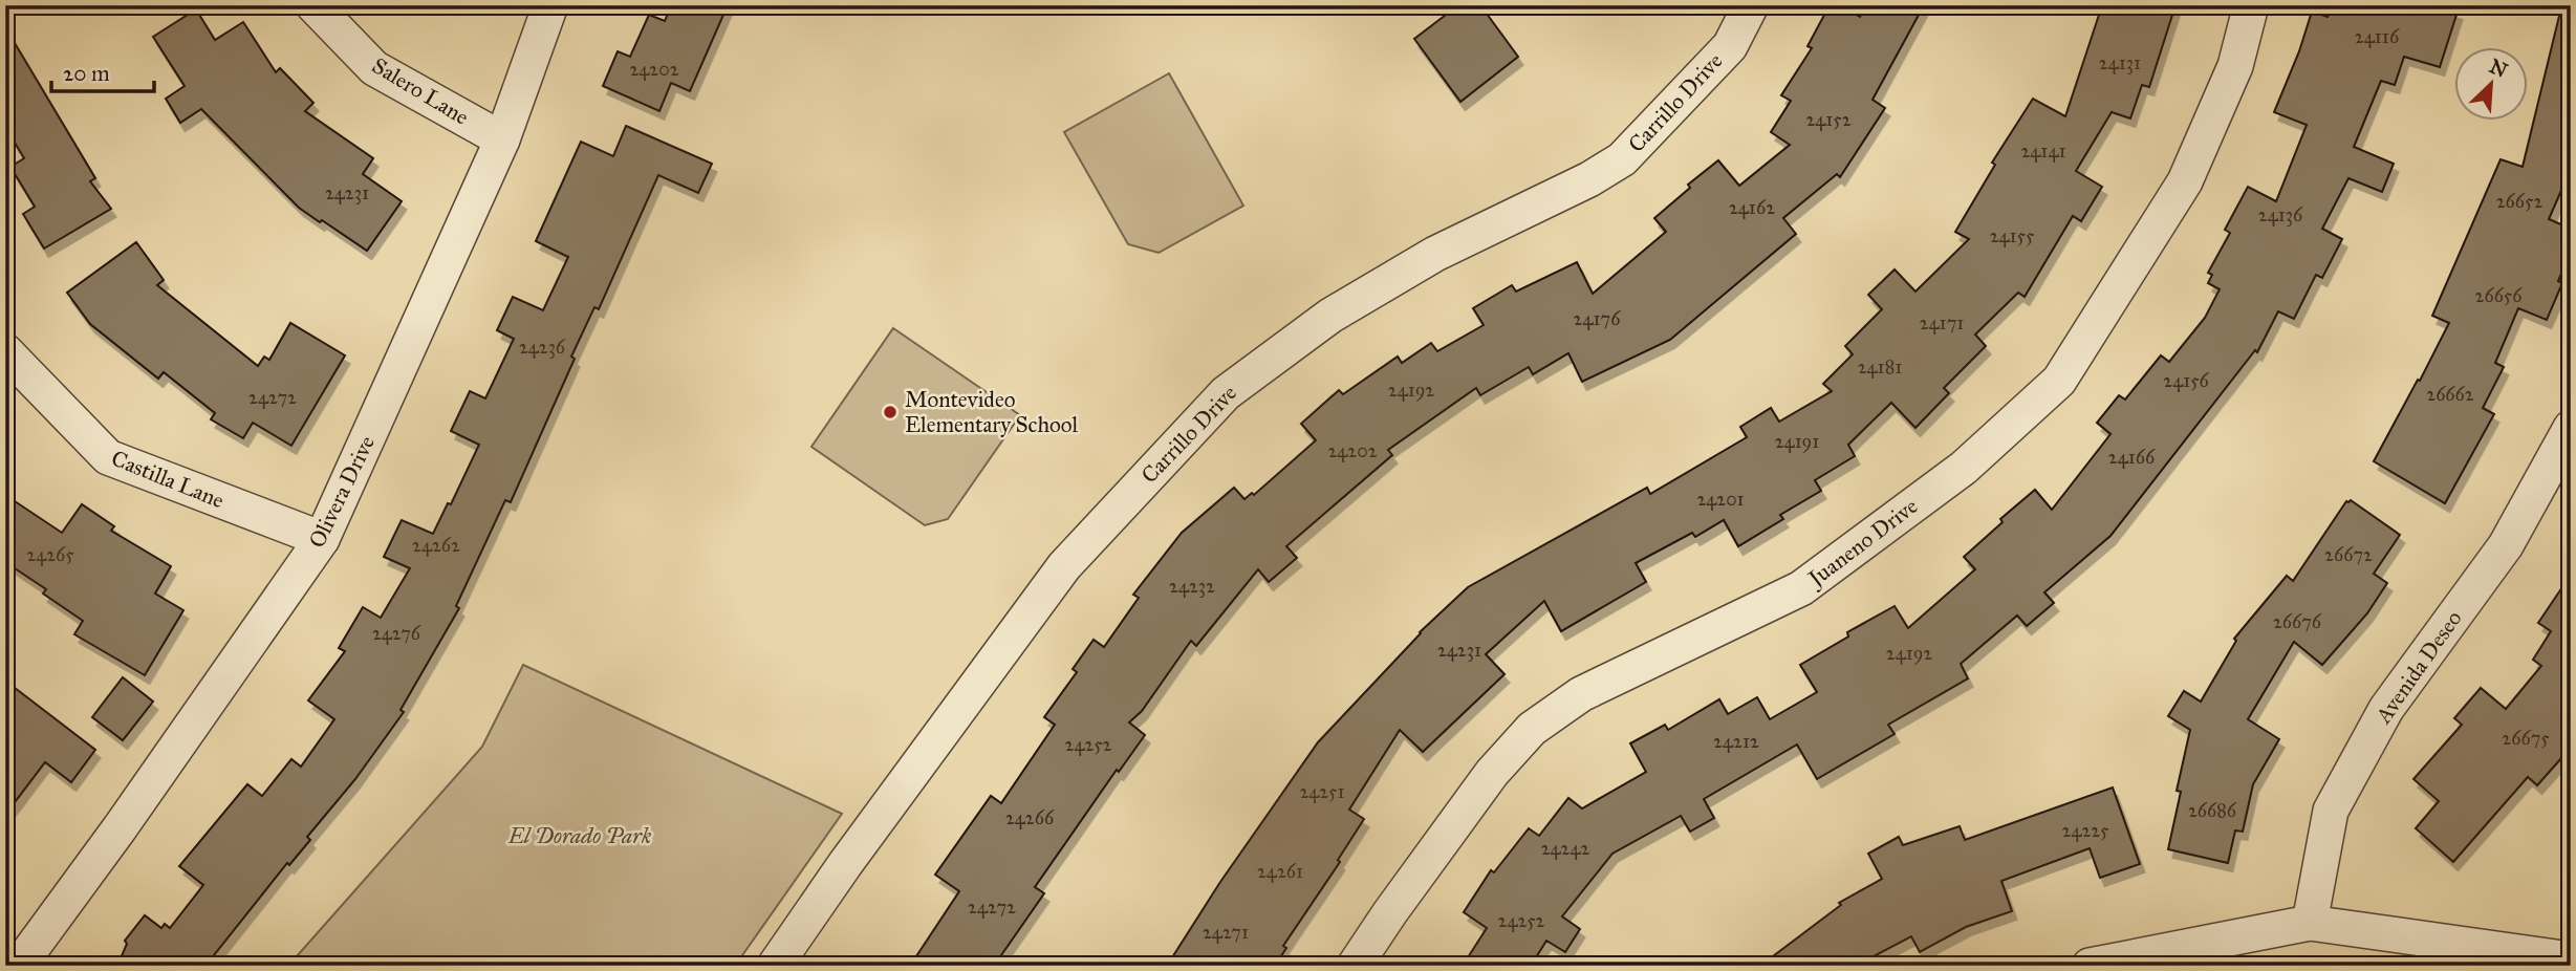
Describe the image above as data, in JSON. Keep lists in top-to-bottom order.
{
  "streets": {
    "street": [
      "Salero Lane",
      "Carrillo Drive",
      "Castilla Lane",
      "Olivera Drive",
      "Juaneno Drive",
      "Avenida Deseo"
    ]
  },
  "crossings": [
    ["Salero Lane", "Olivera Drive"],
    ["Castilla Lane", "Olivera Drive"]
  ],
  "parks": ["El Dorado Park"],
  "places": ["Montevideo Elementary School"],
  "house_numbers": [
    "24116",
    "24131",
    "24202",
    "24152",
    "24141",
    "24231",
    "26652",
    "24162",
    "24136",
    "24155",
    "26656",
    "24176",
    "24171",
    "24236",
    "24181",
    "24156",
    "24192",
    "26662",
    "24272",
    "24191",
    "24202",
    "24166",
    "24201",
    "24262",
    "24265",
    "26672",
    "24232",
    "26676",
    "24276",
    "24231",
    "24192",
    "26675",
    "24212",
    "24252",
    "24251",
    "26686",
    "24266",
    "24225",
    "24242",
    "24261",
    "24272",
    "24252",
    "24271"
  ],
  "scale_bar": "20 m",
  "north": "top right"
}
